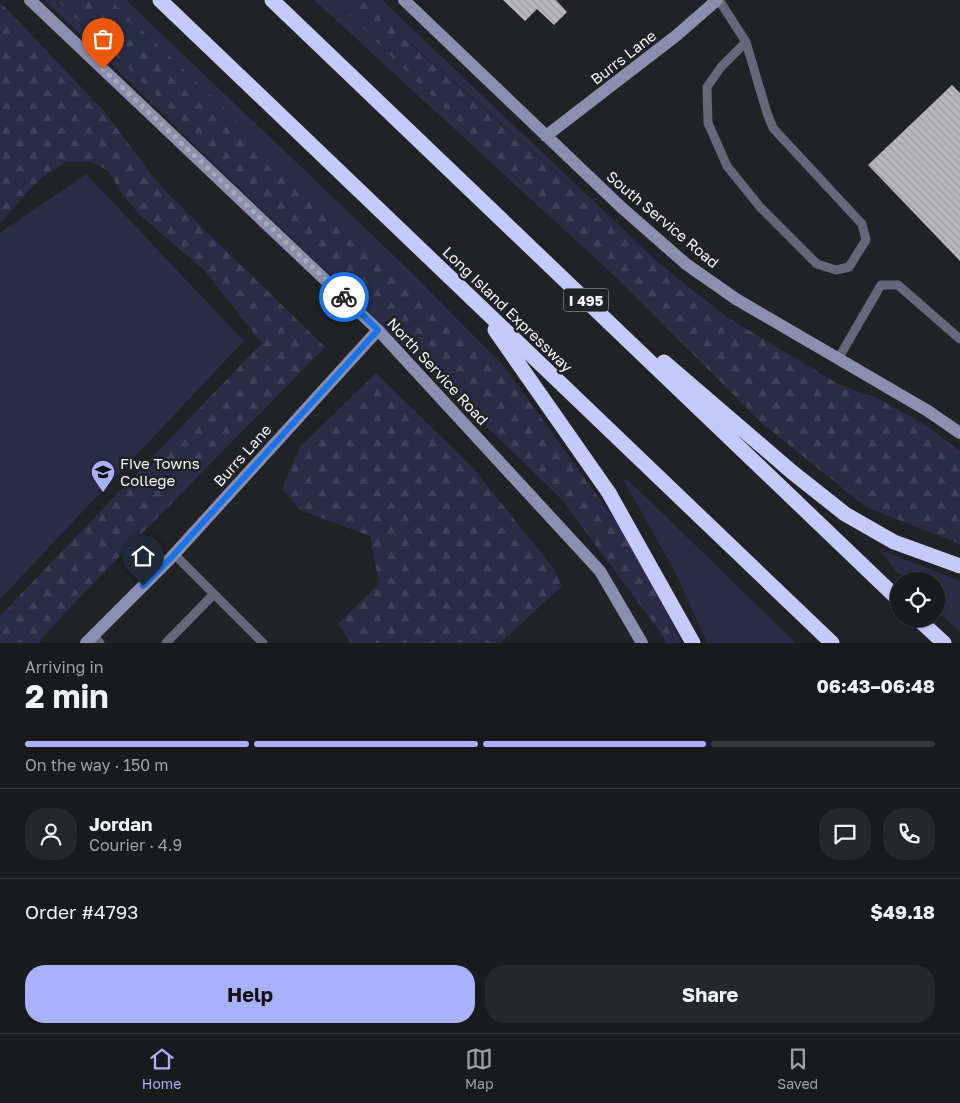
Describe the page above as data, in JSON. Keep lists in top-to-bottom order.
{
  "streets": {
    "highway": ["I 495", "Long Island Expressway"],
    "main road": ["Burrs Lane", "South Service Road", "North Service Road"]
  },
  "crossings": [
    ["Burrs Lane", "South Service Road"],
    ["Burrs Lane", "North Service Road"]
  ],
  "places": {
    "school or university": ["Five Towns College"]
  },
  "page": {
    "heading": ["2 min", "Arriving in", "06:43–06:48"],
    "panel": [
      "Jordan",
      "Courier · 4.9",
      "Order #4793",
      "$49.18"
    ],
    "bar": "On the way · 150 m",
    "buttons": ["Help", "Share"],
    "tabs": ["Home", "Map", "Saved"]
  }
}
